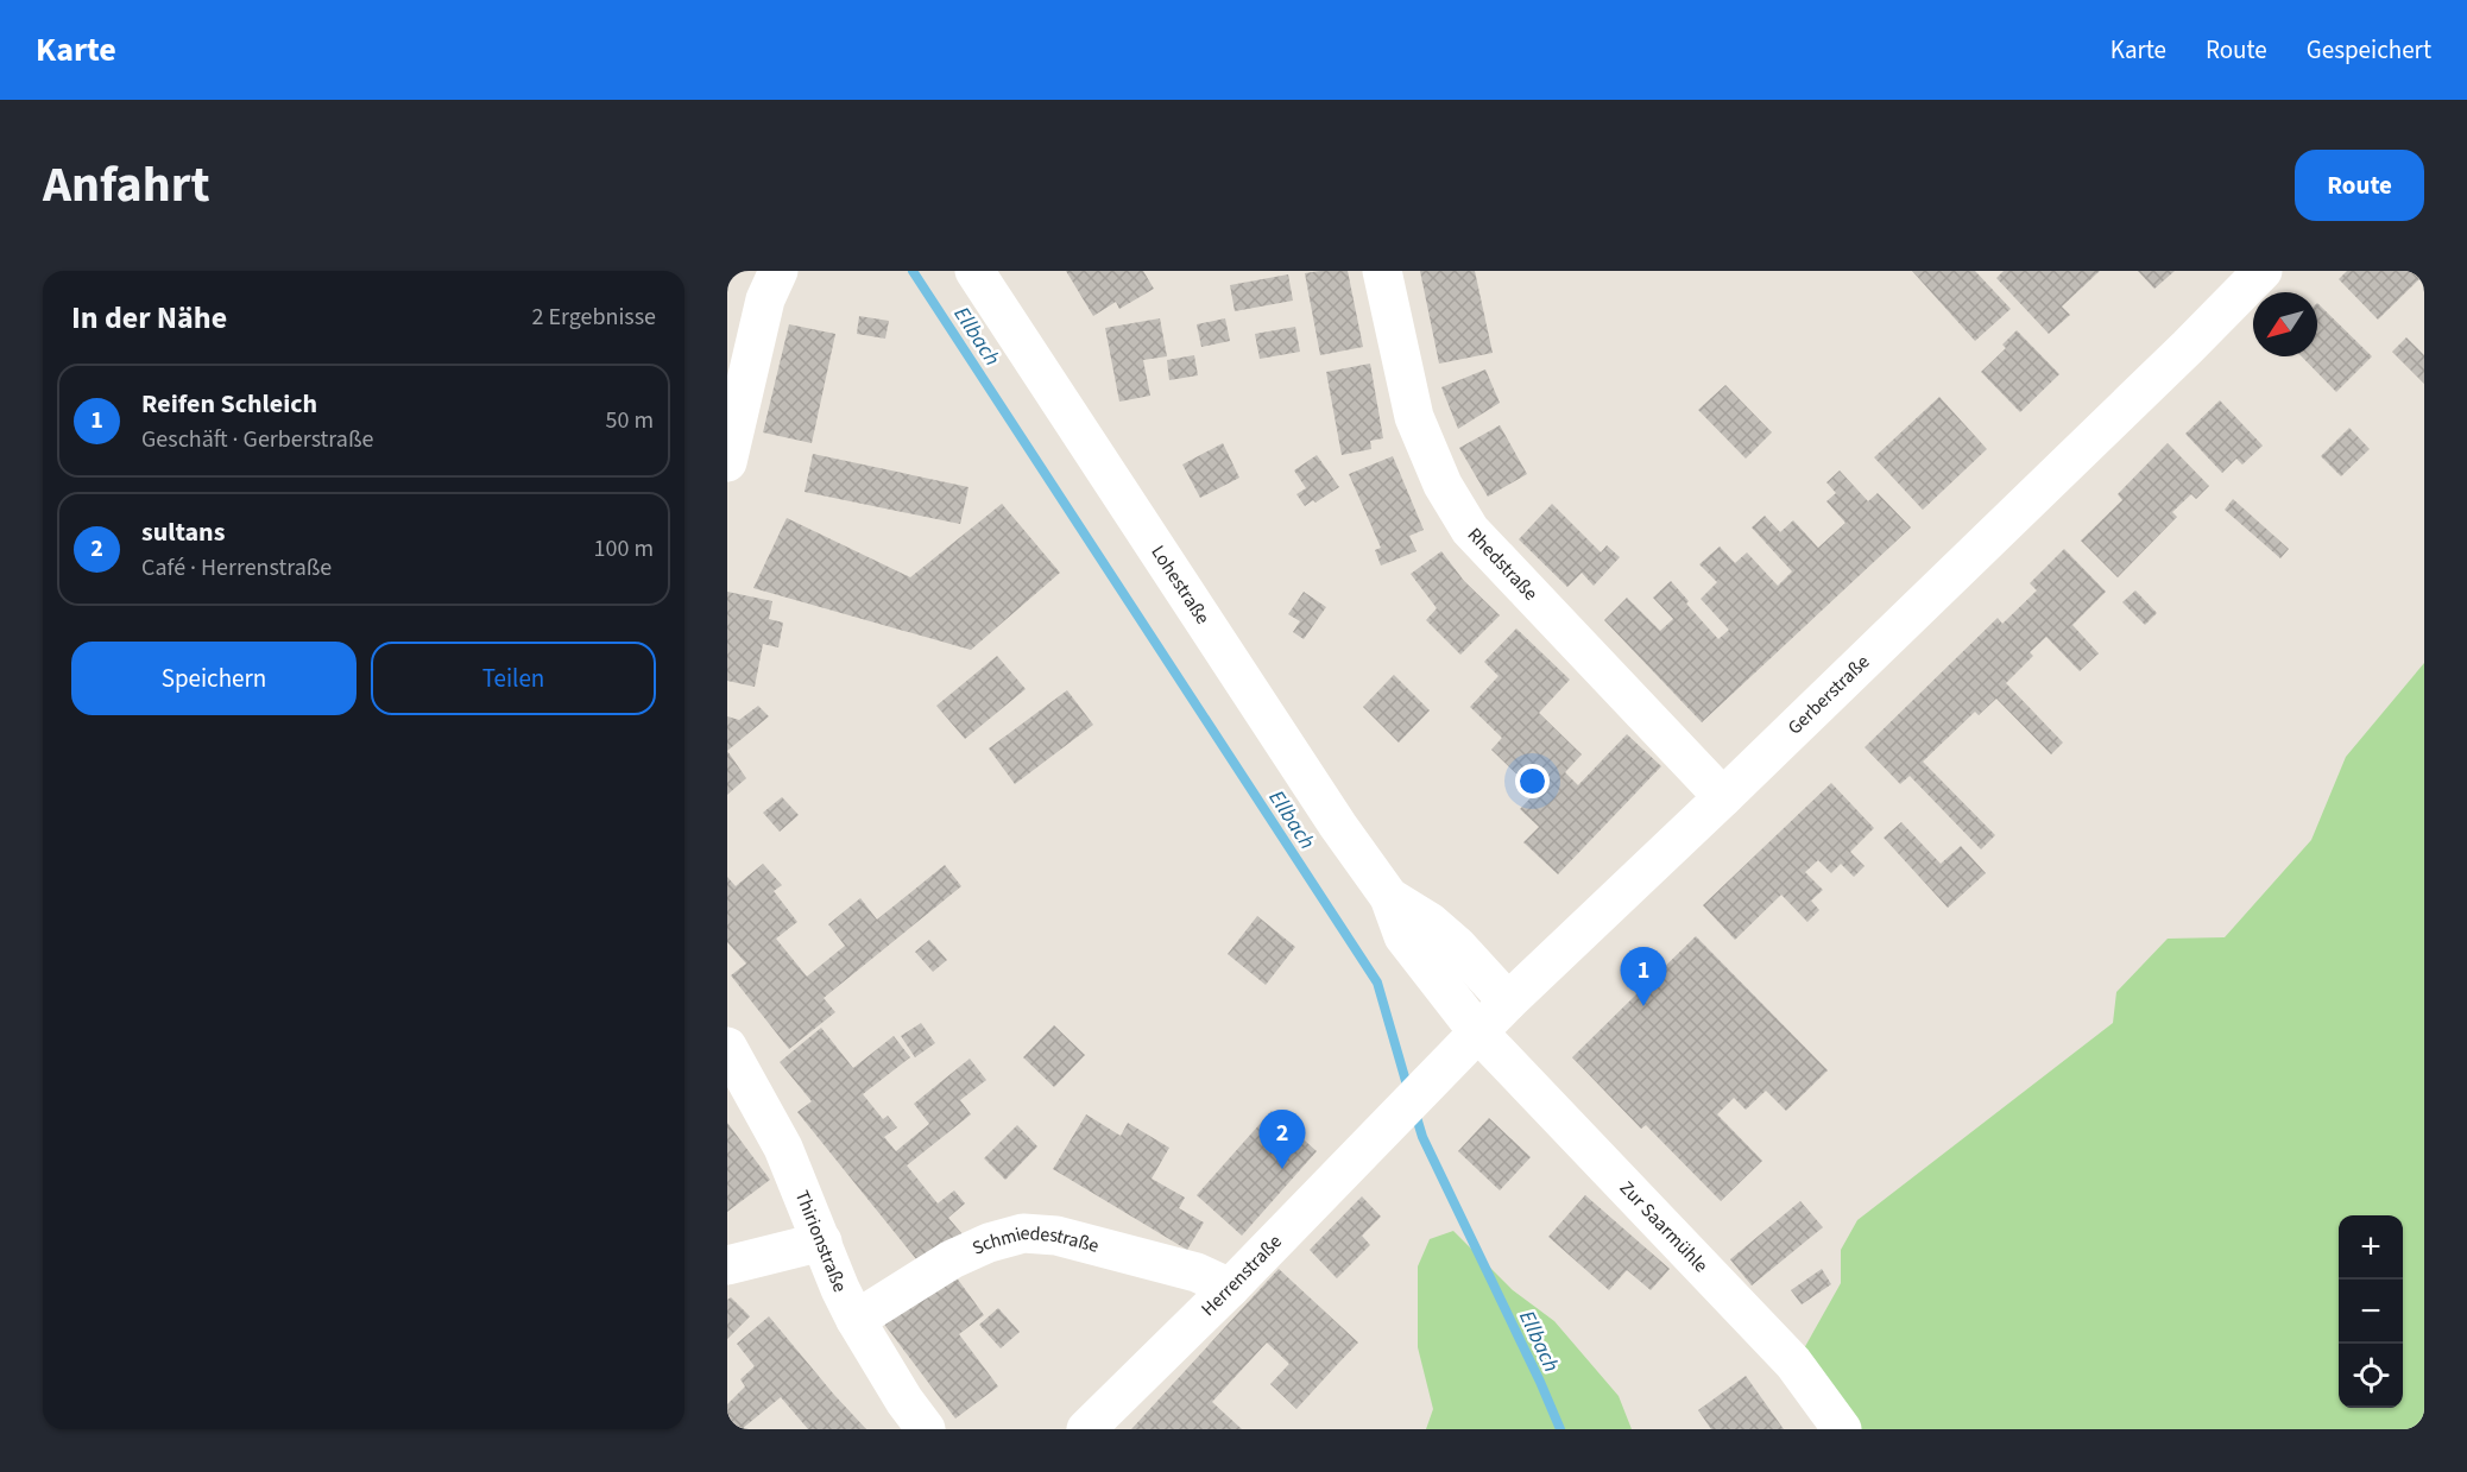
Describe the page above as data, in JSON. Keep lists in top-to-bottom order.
{
  "streets": {
    "street": [
      "Rhedstraße",
      "Lohestraße",
      "Gerberstraße",
      "Zur Saarmühle",
      "Thirionstraße",
      "Schmiedestraße",
      "Herrenstraße"
    ]
  },
  "crossings": [
    ["Rhedstraße", "Gerberstraße"],
    ["Lohestraße", "Gerberstraße"],
    ["Lohestraße", "Zur Saarmühle"],
    ["Gerberstraße", "Zur Saarmühle"],
    ["Gerberstraße", "Herrenstraße"],
    ["Thirionstraße", "Schmiedestraße"],
    ["Schmiedestraße", "Herrenstraße"]
  ],
  "water": ["Ellbach"],
  "north": "bottom left",
  "page": {
    "header": "Karte",
    "nav": ["Karte", "Route", "Gespeichert"],
    "title": "Anfahrt",
    "buttons": [
      "Route",
      ["Speichern", "Teilen"]
    ],
    "heading": ["In der Nähe", "2 Ergebnisse"],
    "list": [
      {
        "mark": "1",
        "name": "Reifen Schleich",
        "note": "Geschäft · Gerberstraße",
        "value": "50 m"
      },
      {
        "mark": "2",
        "name": "sultans",
        "note": "Café · Herrenstraße",
        "value": "100 m"
      }
    ],
    "pins": ["1", "2"],
    "map_buttons": ["+", "−"]
  }
}
